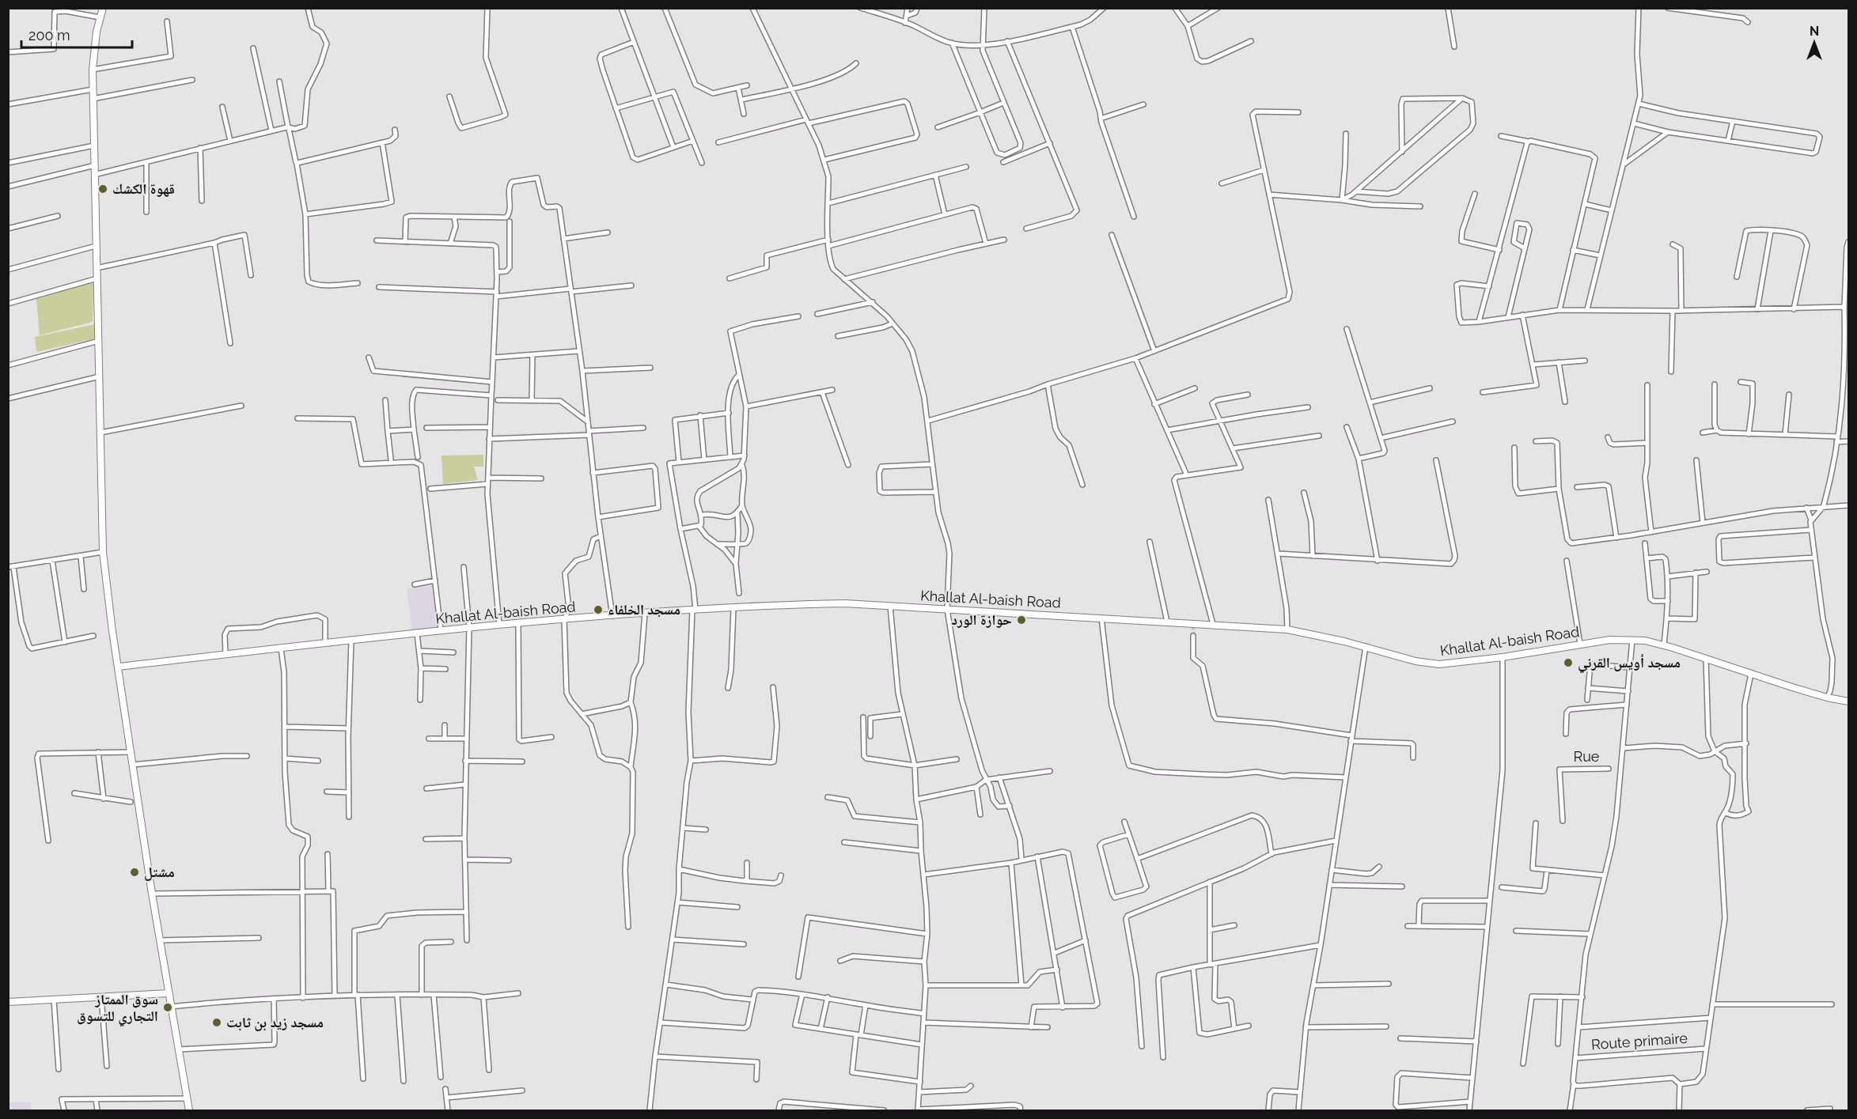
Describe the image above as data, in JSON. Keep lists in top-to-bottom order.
{
  "streets": {
    "street": ["Khallat Al-baish Road", "Rue", "Route primaire"]
  },
  "places": [
    "قهوة الكشك",
    "مسجد الخلفاء",
    "حوازة الورد",
    "مسجد أويس القرني",
    "مشتل",
    "سوق الممتاز التجاري للتسوق",
    "مسجد زيد بن ثابت"
  ],
  "scale_bar": "200 m",
  "north": "top"
}
